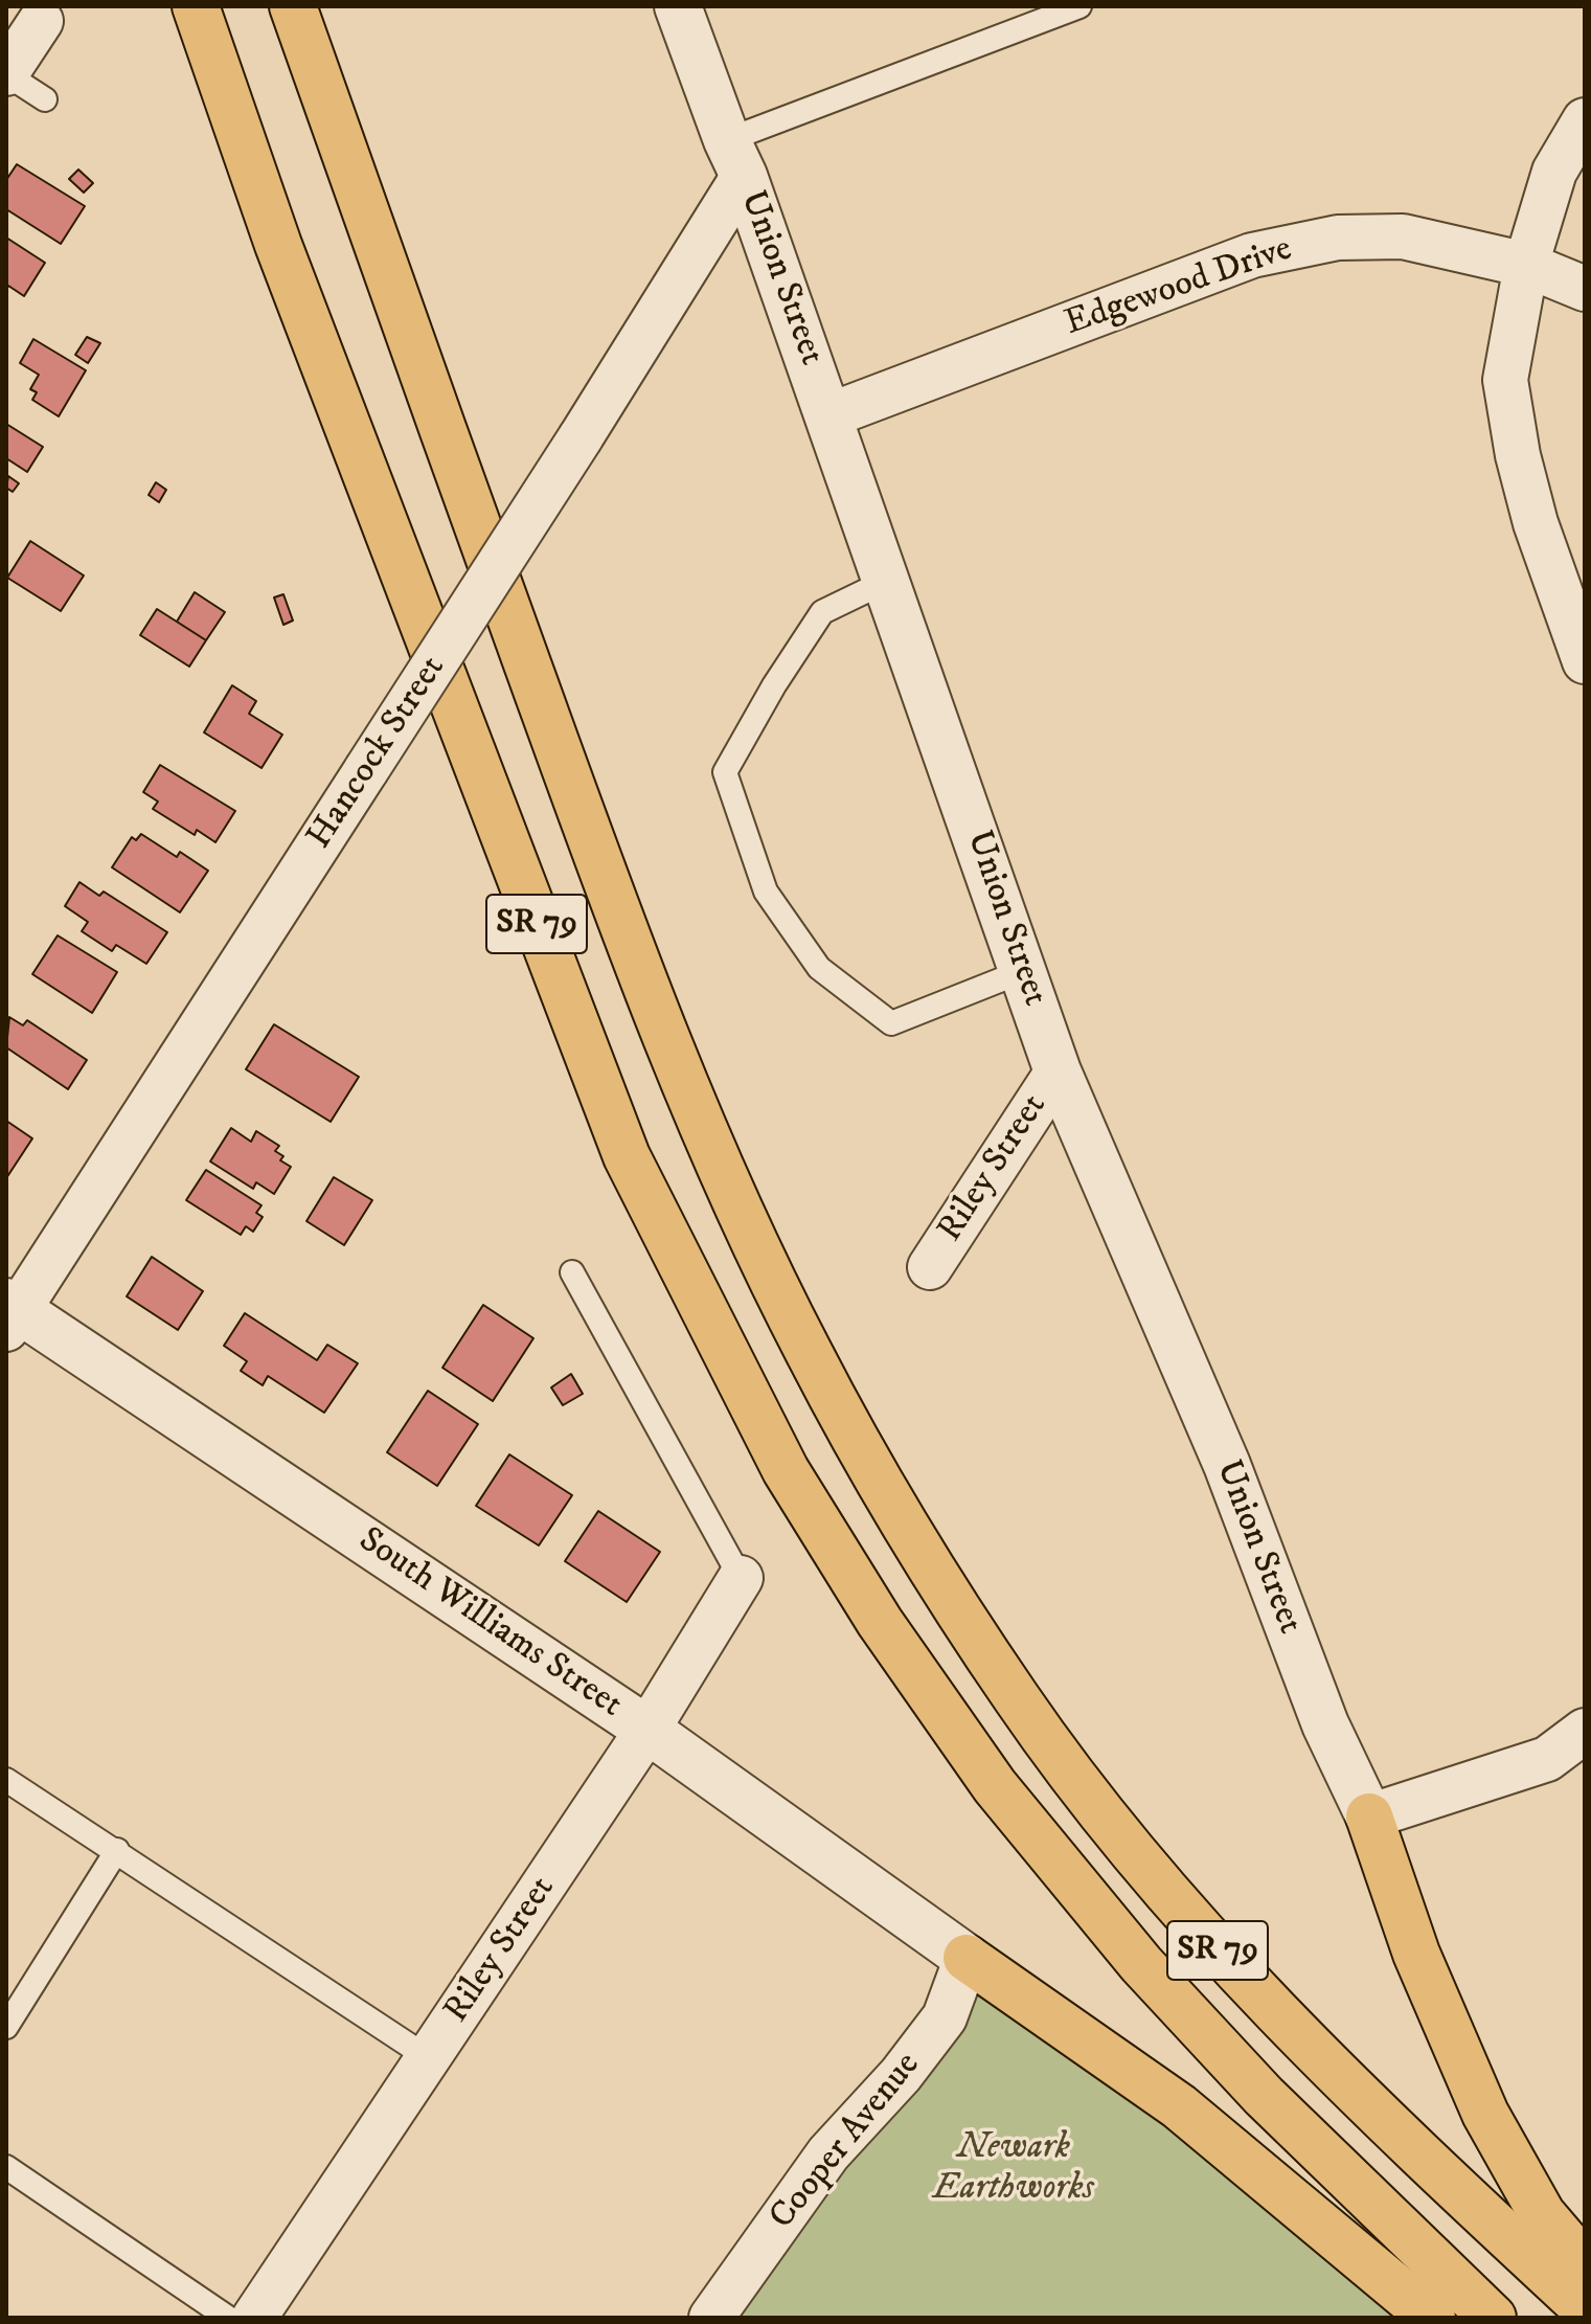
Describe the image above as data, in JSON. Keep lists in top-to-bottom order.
{
  "streets": {
    "highway": ["SR 79"],
    "street": [
      "Union Street",
      "Edgewood Drive",
      "Hancock Street",
      "Riley Street",
      "South Williams Street",
      "Cooper Avenue"
    ]
  },
  "crossings": [
    ["Union Street", "Edgewood Drive"],
    ["Union Street", "Hancock Street"],
    ["Union Street", "Riley Street"],
    ["Hancock Street", "South Williams Street"],
    ["Riley Street", "South Williams Street"],
    ["South Williams Street", "Cooper Avenue"]
  ],
  "parks": ["Newark Earthworks"]
}
